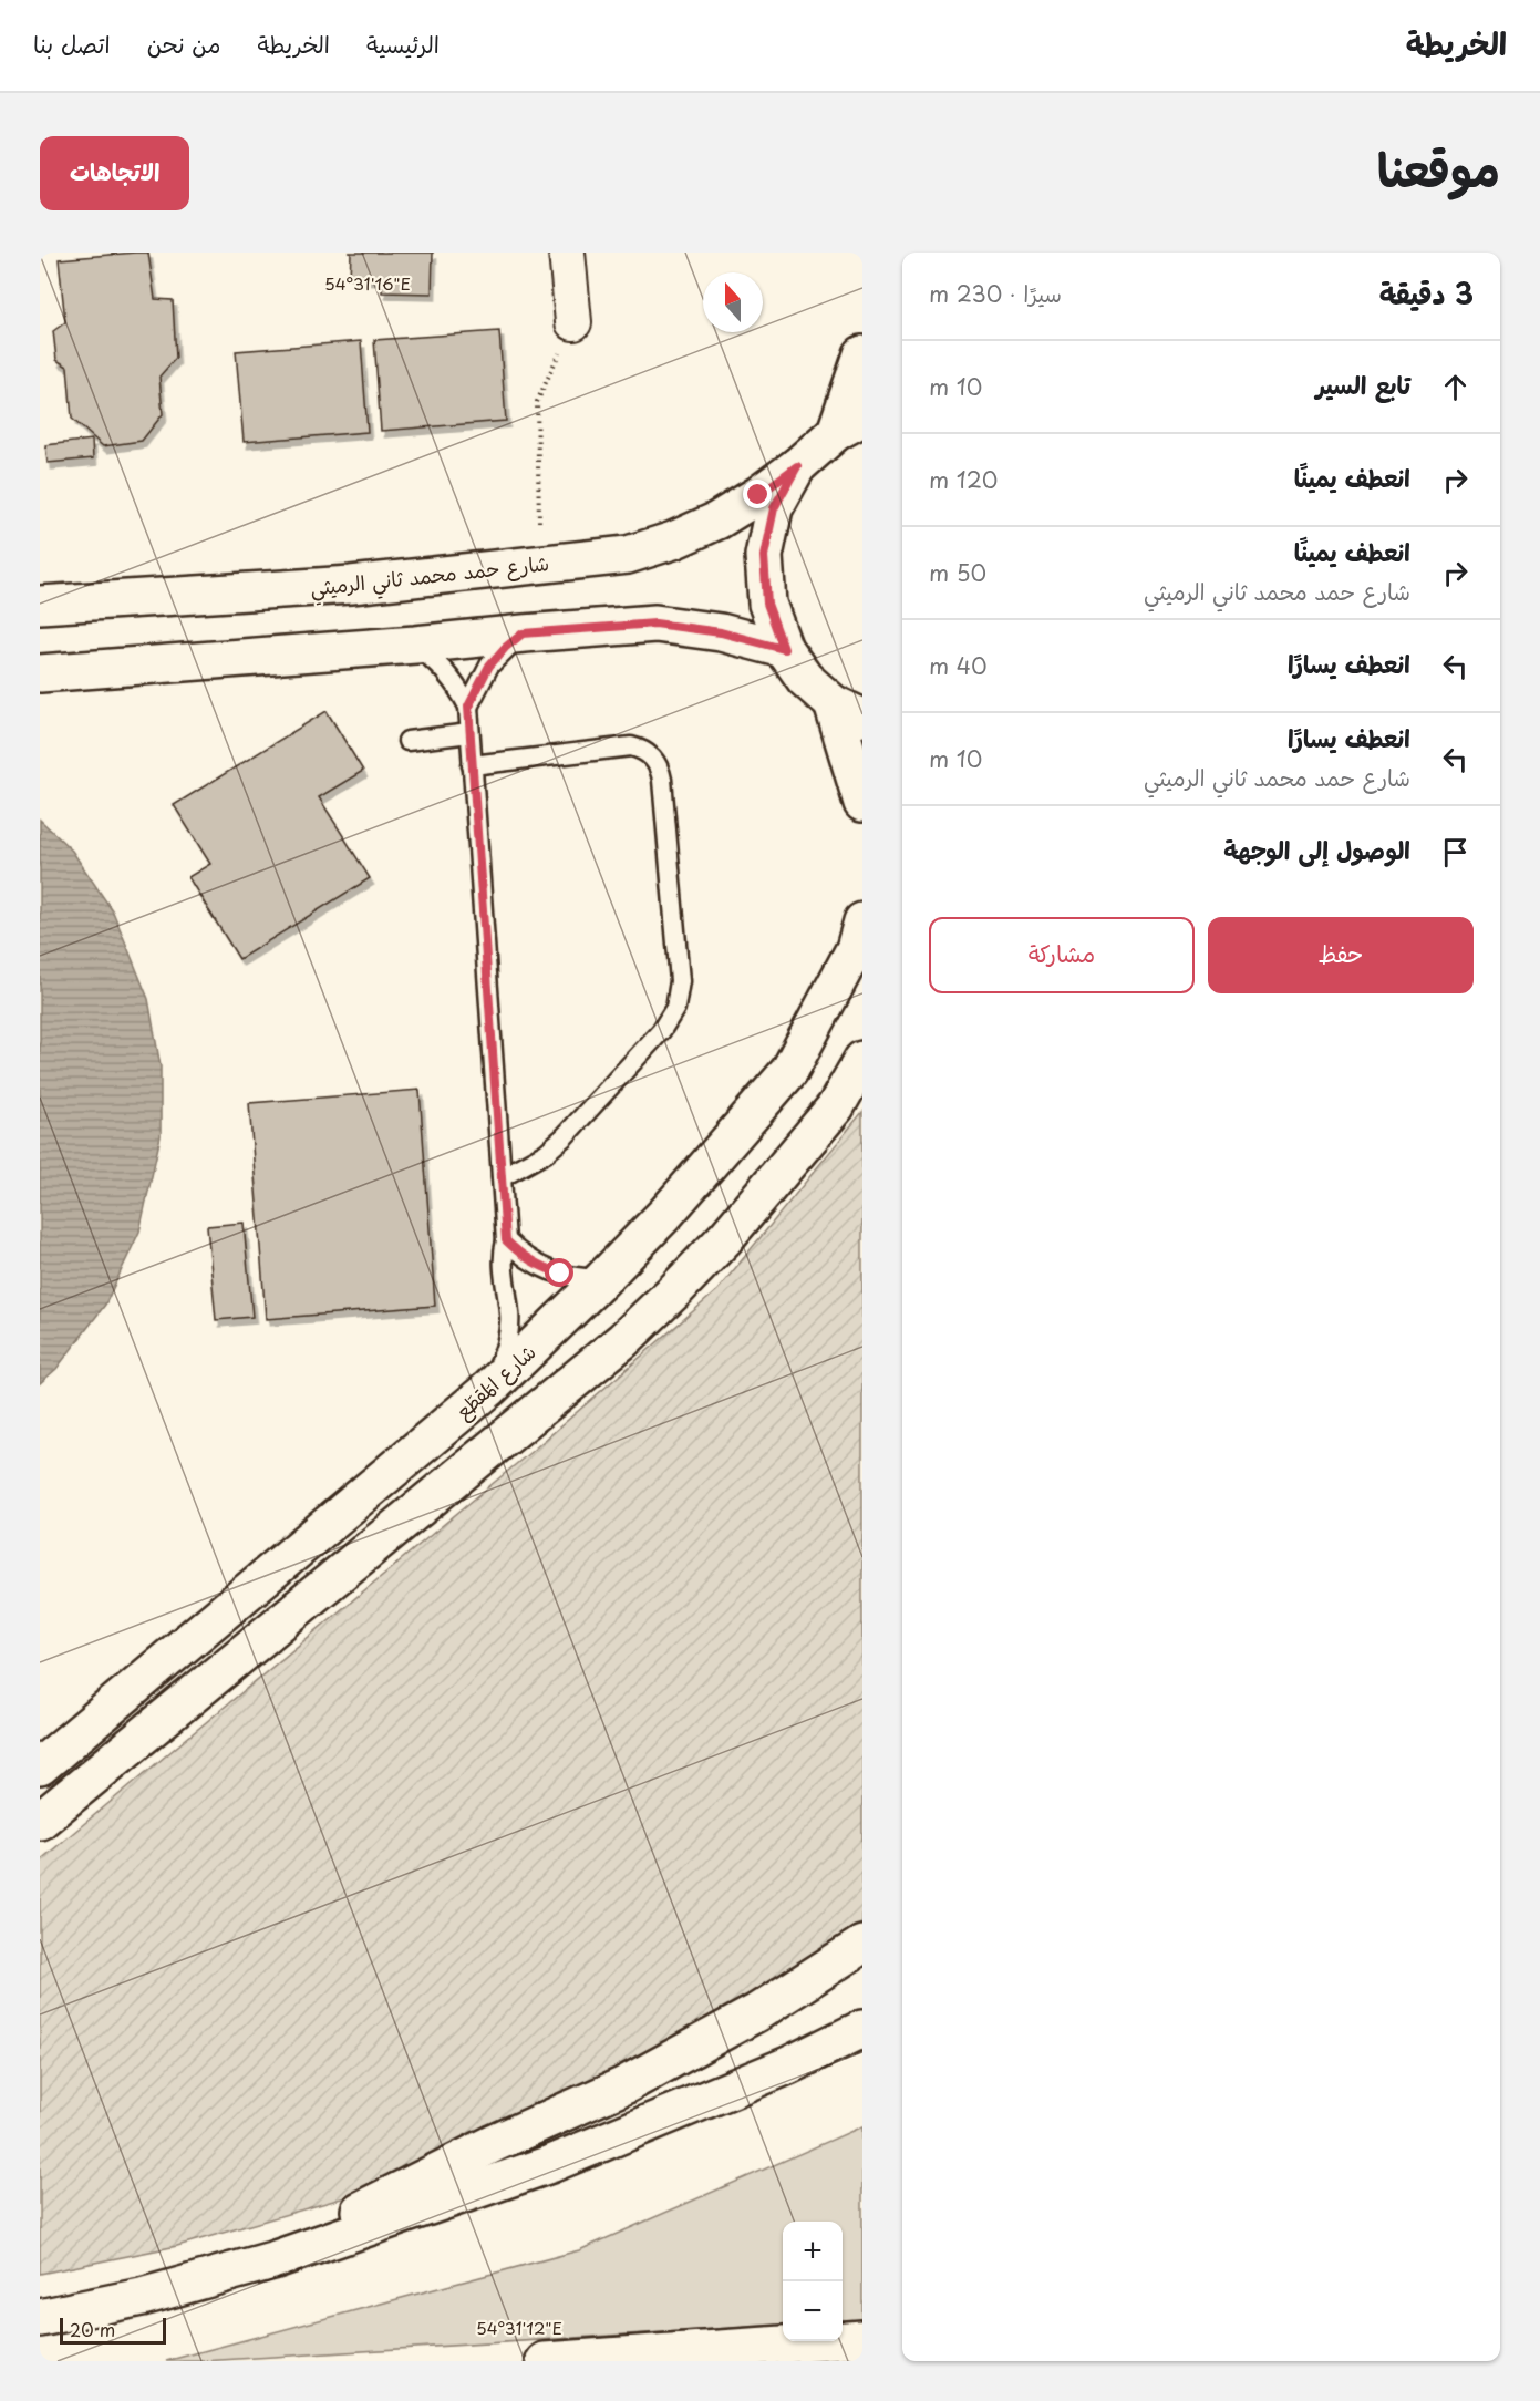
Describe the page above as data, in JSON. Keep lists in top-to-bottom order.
{
  "streets": {
    "main road": ["شارع حمد محمد ثاني الرميثي", "شارع المَقطَع"]
  },
  "scale_bar": "20 m",
  "north": "top",
  "page": {
    "header": "الخريطة",
    "nav": [
      "الرئيسية",
      "الخريطة",
      "من نحن",
      "اتصل بنا"
    ],
    "title": "موقعنا",
    "buttons": [
      "الاتجاهات",
      ["حفظ", "مشاركة"]
    ],
    "heading": ["3 دقيقة", "سيرًا · 230 m"],
    "list": [
      ["تابع السير", "10 m"],
      ["انعطف يمينًا", "120 m"],
      ["انعطف يمينًا", "شارع حمد محمد ثاني الرميثي", "50 m"],
      ["انعطف يسارًا", "40 m"],
      ["انعطف يسارًا", "شارع حمد محمد ثاني الرميثي", "10 m"],
      "الوصول إلى الوجهة"
    ],
    "map_buttons": ["+", "−"],
    "scale": "20 m"
  },
  "coordinates": ["54°31'16\"E", "54°31'12\"E"]
}
